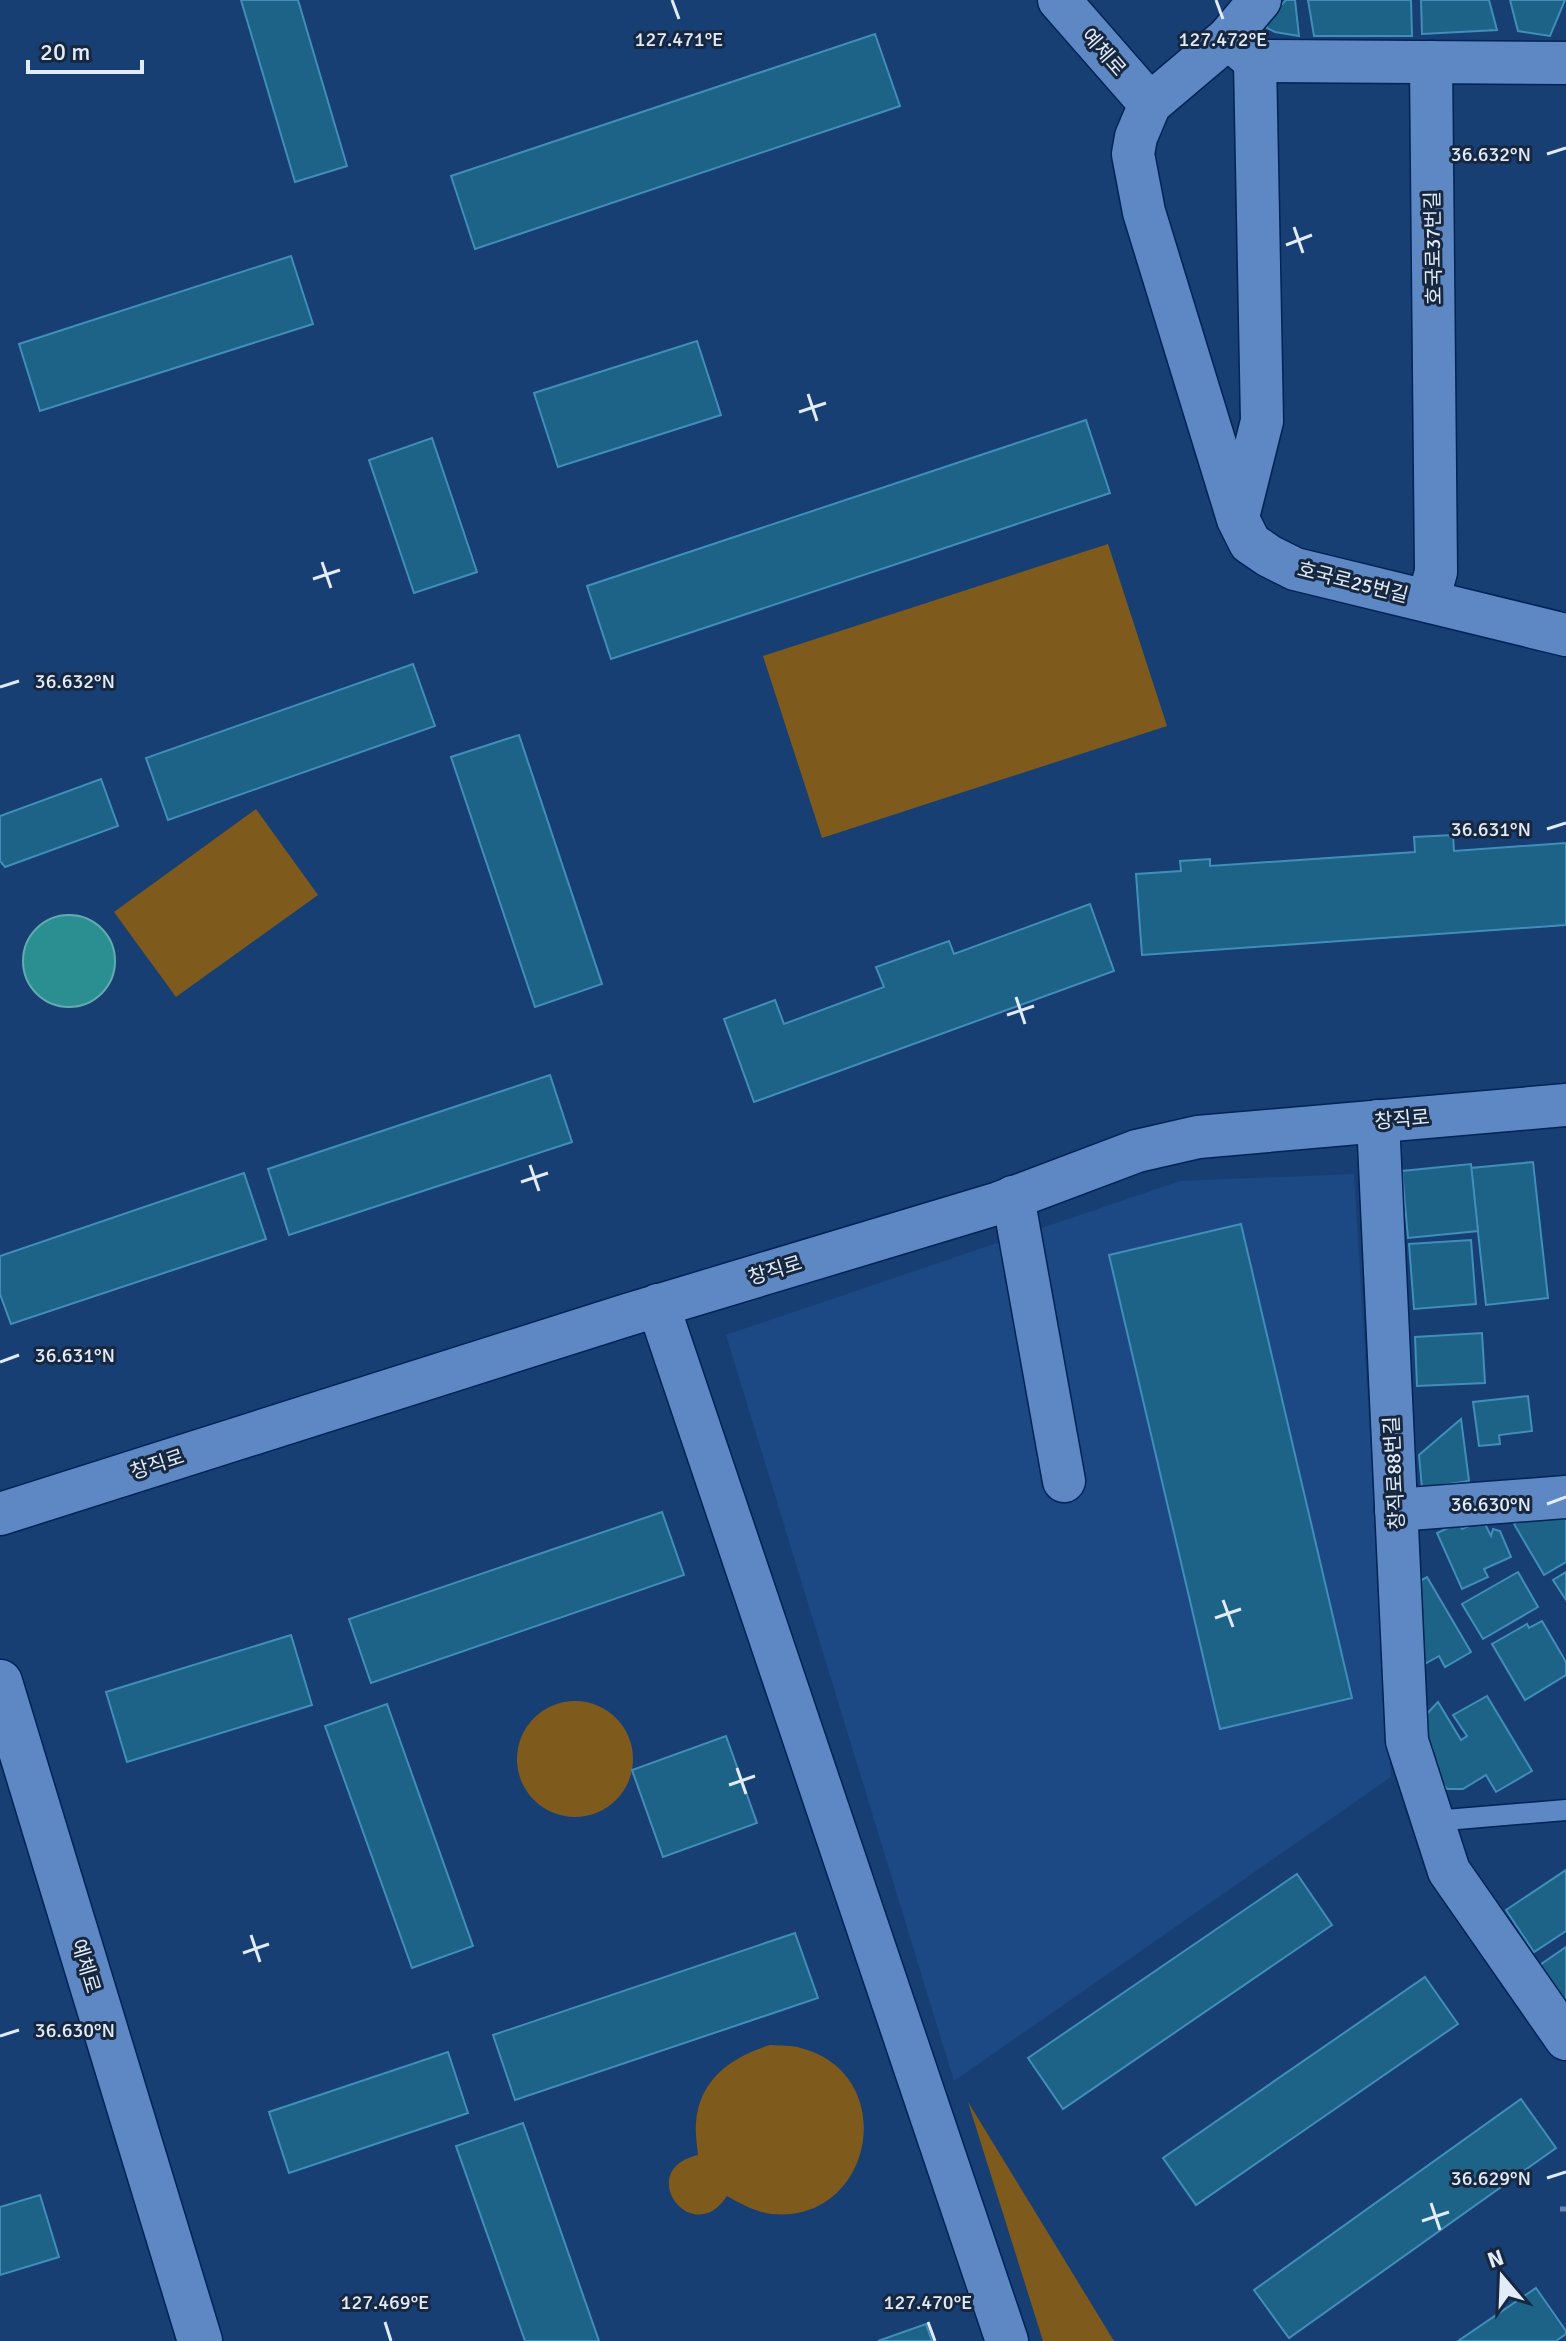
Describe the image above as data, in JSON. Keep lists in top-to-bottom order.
{
  "streets": {
    "street": [
      "예체로",
      "호국로37번길",
      "호국로25번길",
      "창직로",
      "창직로88번길"
    ]
  },
  "crossings": [
    ["호국로37번길", "호국로25번길"],
    ["창직로", "창직로88번길"]
  ],
  "scale_bar": "20 m",
  "north": "top",
  "coordinates": [
    "127.471°E",
    "127.472°E",
    "36.632°N",
    "36.631°N",
    "36.630°N",
    "36.629°N",
    "127.469°E",
    "127.470°E"
  ]
}
